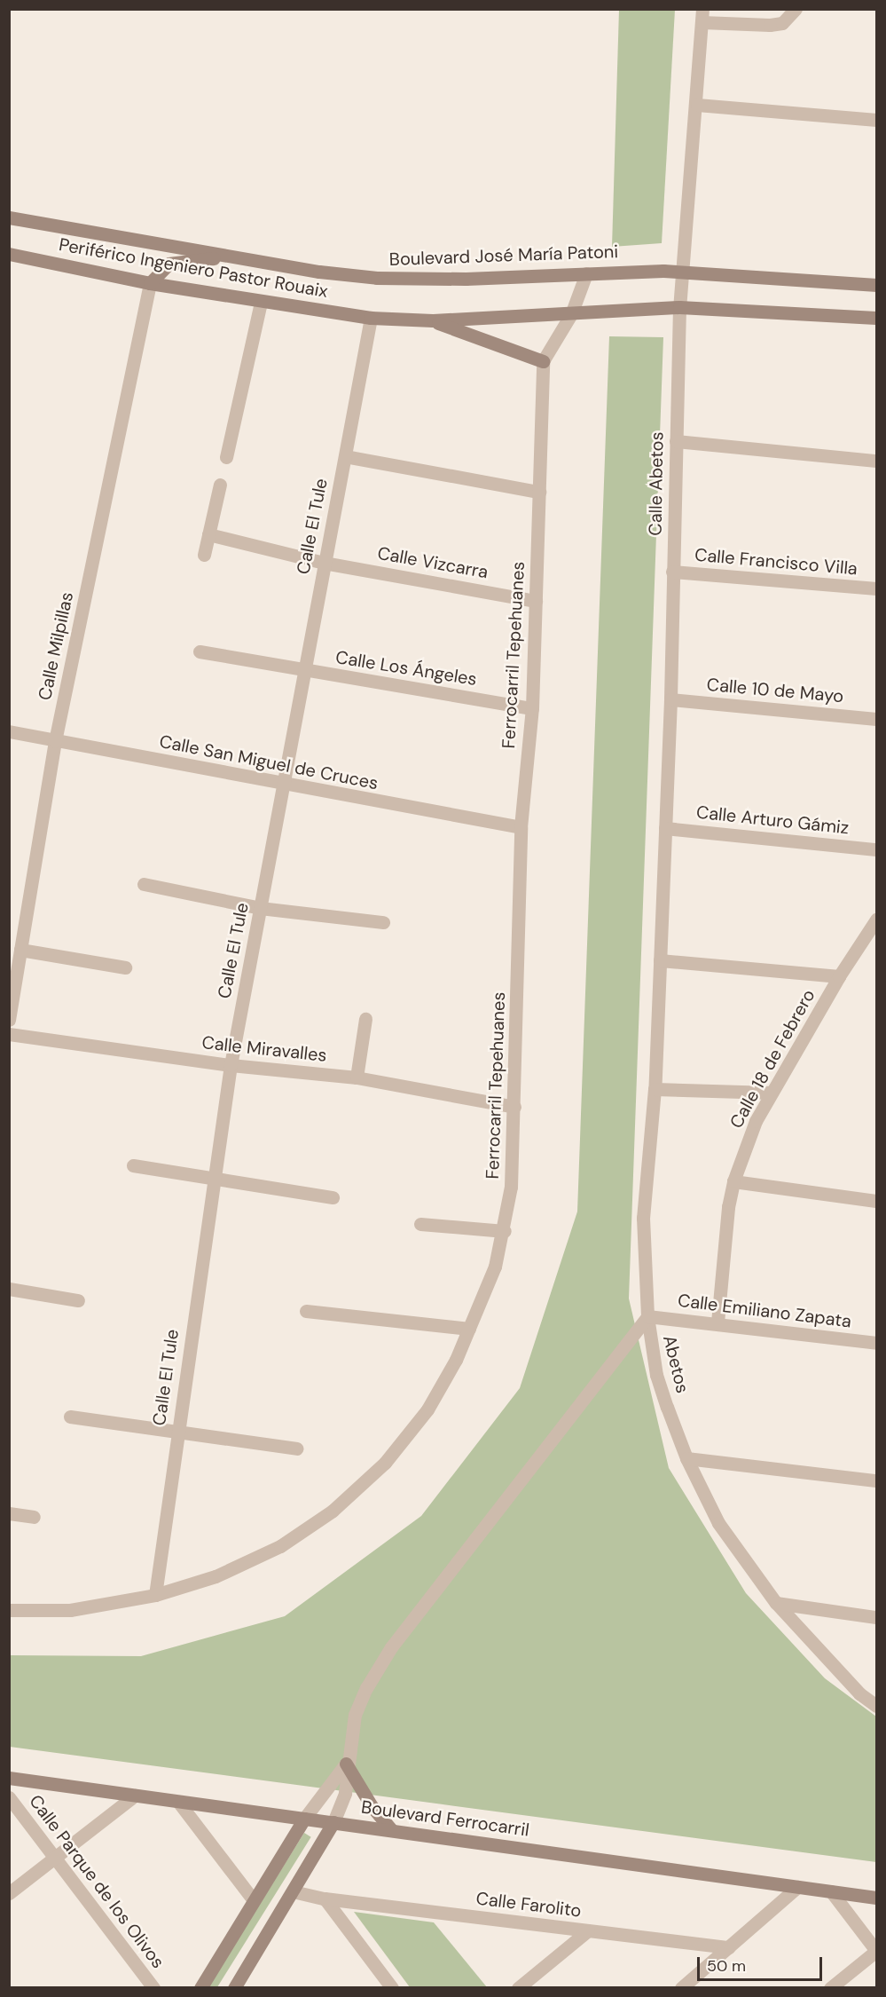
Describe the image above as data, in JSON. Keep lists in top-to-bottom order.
{
  "streets": {
    "main road": ["Boulevard José María Patoni", "Periférico Ingeniero Pastor Rouaix", "Boulevard Ferrocarril"],
    "street": [
      "Calle Abetos",
      "Calle El Tule",
      "Calle Francisco Villa",
      "Calle Vizcarra",
      "Calle Milpillas",
      "Ferrocarril Tepehuanes",
      "Calle Los Ángeles",
      "Calle 10 de Mayo",
      "Calle San Miguel de Cruces",
      "Calle Arturo Gámiz",
      "Calle Miravalles",
      "Calle 18 de Febrero",
      "Calle Emiliano Zapata",
      "Abetos",
      "Calle Parque de los Olivos",
      "Calle Farolito"
    ]
  },
  "crossings": [
    ["Boulevard José María Patoni", "Calle Abetos"],
    ["Boulevard José María Patoni", "Ferrocarril Tepehuanes"],
    ["Periférico Ingeniero Pastor Rouaix", "Calle El Tule"],
    ["Periférico Ingeniero Pastor Rouaix", "Calle Milpillas"],
    ["Calle Abetos", "Calle Francisco Villa"],
    ["Calle Abetos", "Calle 10 de Mayo"],
    ["Calle Abetos", "Calle Arturo Gámiz"],
    ["Calle Abetos", "Abetos"],
    ["Calle El Tule", "Calle Vizcarra"],
    ["Calle El Tule", "Ferrocarril Tepehuanes"],
    ["Calle El Tule", "Calle Los Ángeles"],
    ["Calle El Tule", "Calle San Miguel de Cruces"],
    ["Calle El Tule", "Calle Miravalles"],
    ["Calle Vizcarra", "Ferrocarril Tepehuanes"],
    ["Calle Milpillas", "Calle San Miguel de Cruces"],
    ["Ferrocarril Tepehuanes", "Calle Los Ángeles"],
    ["Ferrocarril Tepehuanes", "Calle San Miguel de Cruces"],
    ["Ferrocarril Tepehuanes", "Calle Miravalles"],
    ["Calle 18 de Febrero", "Calle Emiliano Zapata"],
    ["Calle Emiliano Zapata", "Abetos"]
  ],
  "scale_bar": "50 m"
}
